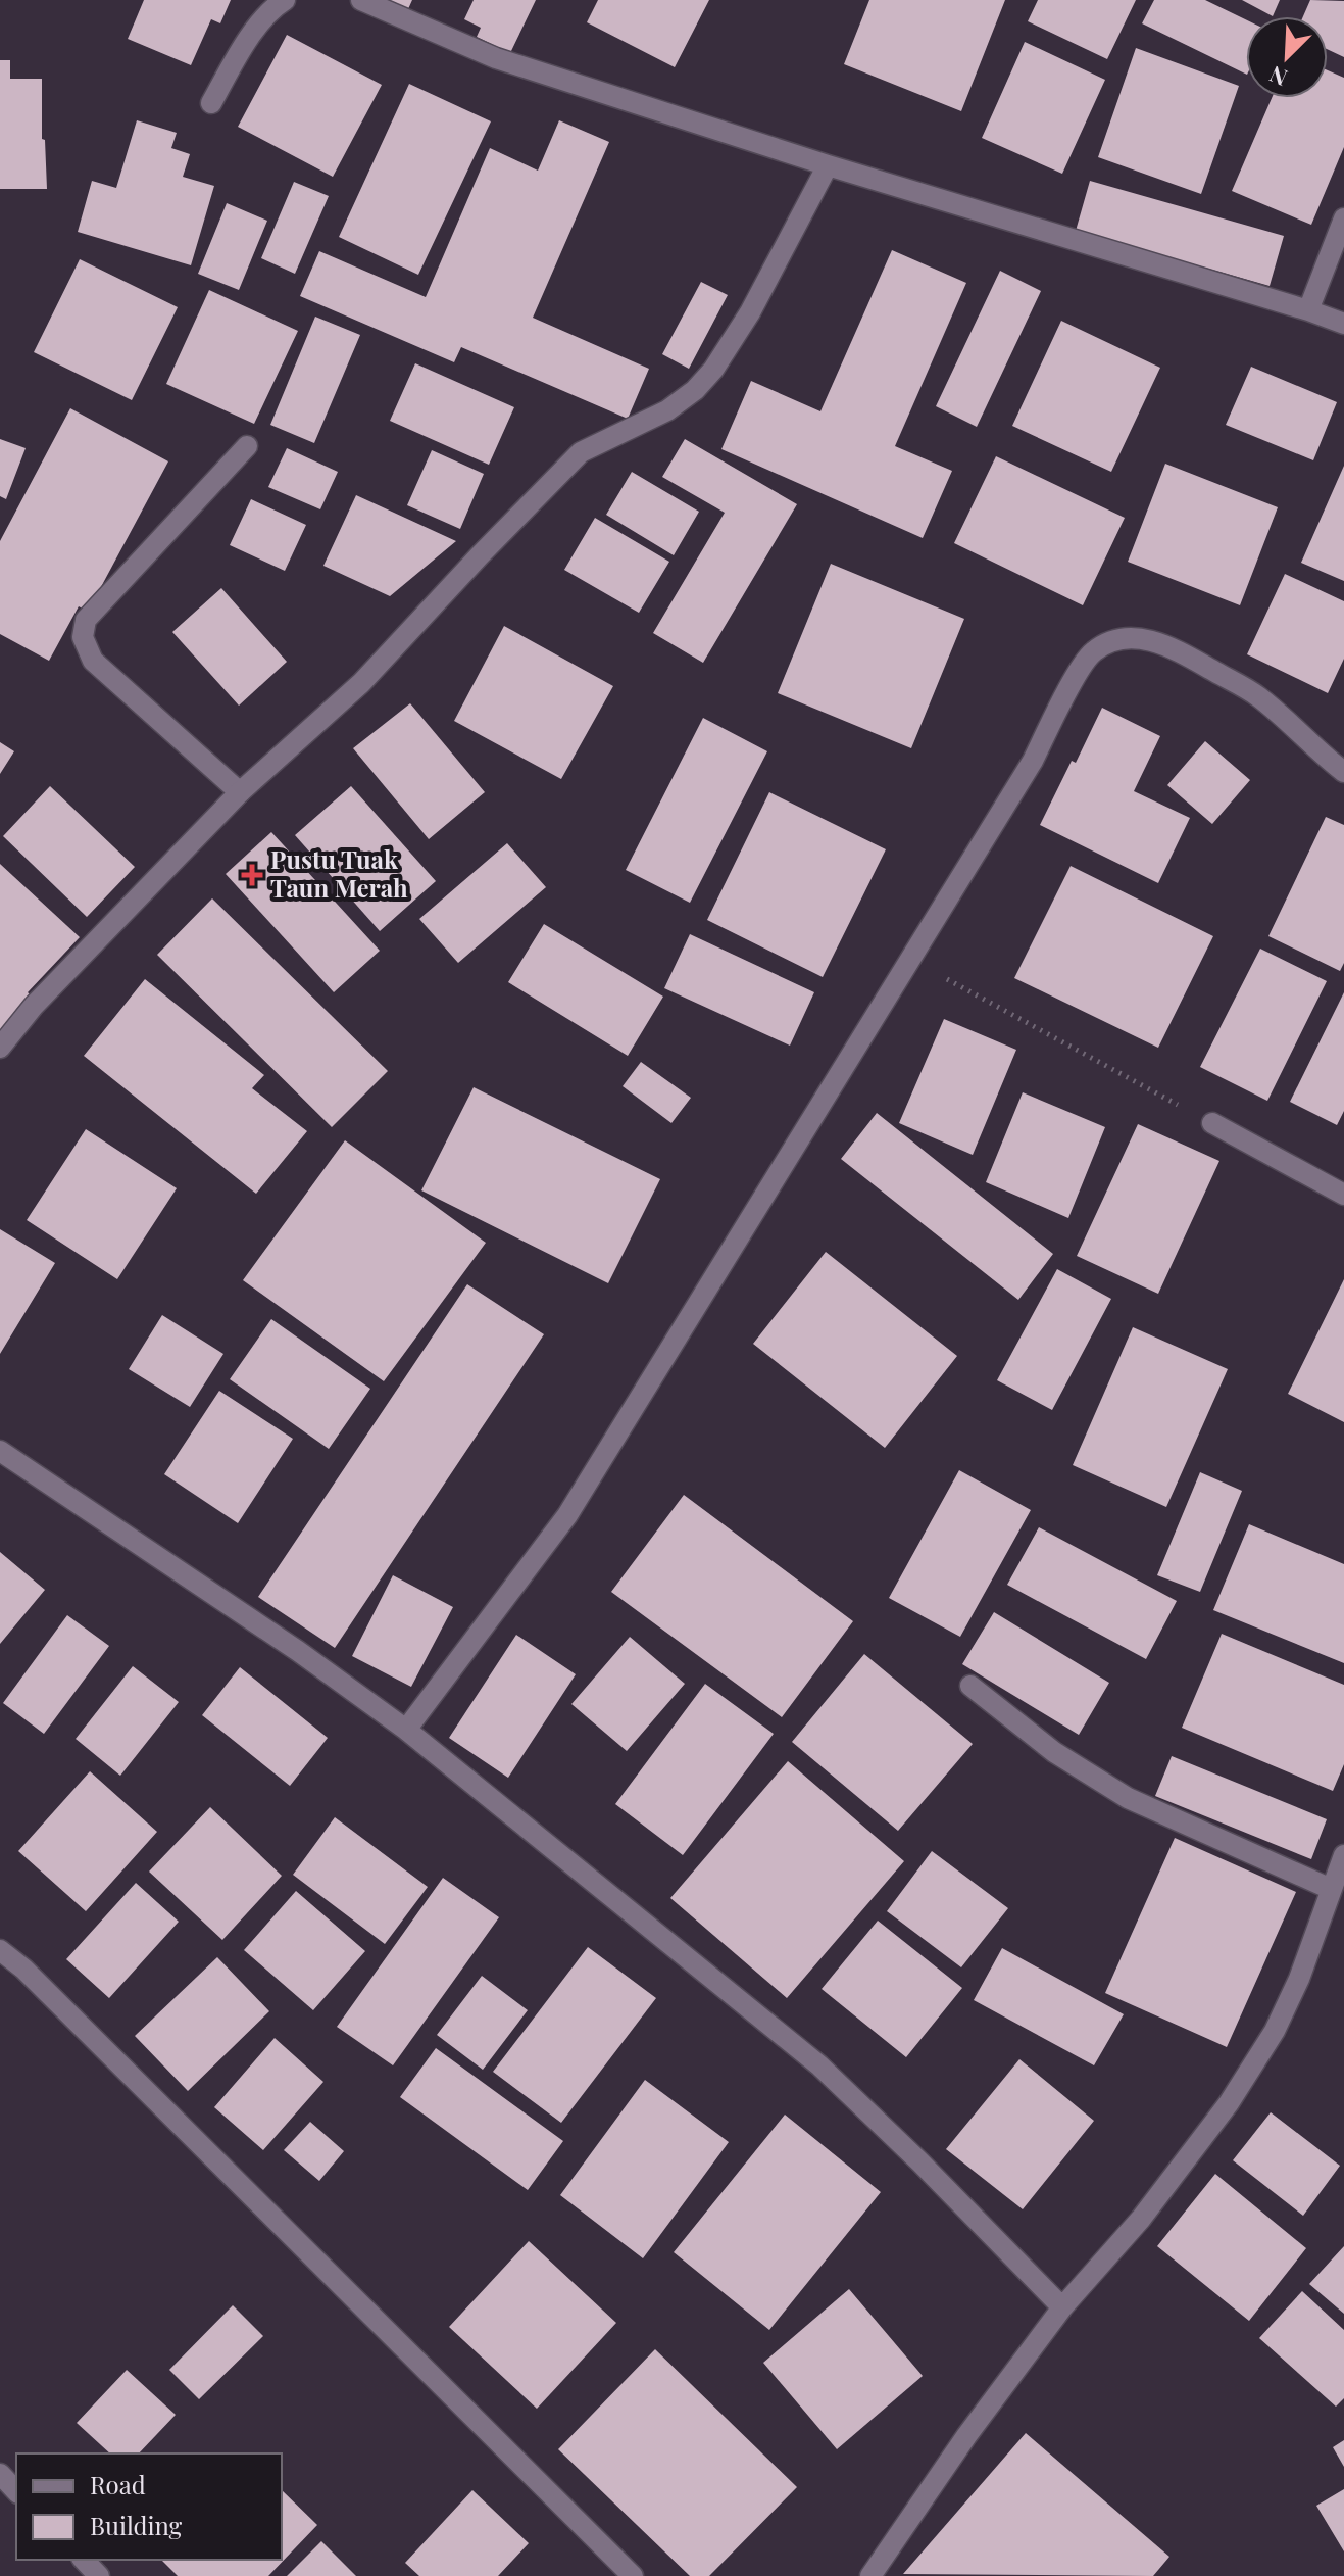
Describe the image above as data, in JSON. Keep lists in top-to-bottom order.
{
  "places": {
    "health": ["Pustu Tuak Taun Merah"]
  },
  "legend": ["Road", "Building"],
  "north": "bottom left"
}
